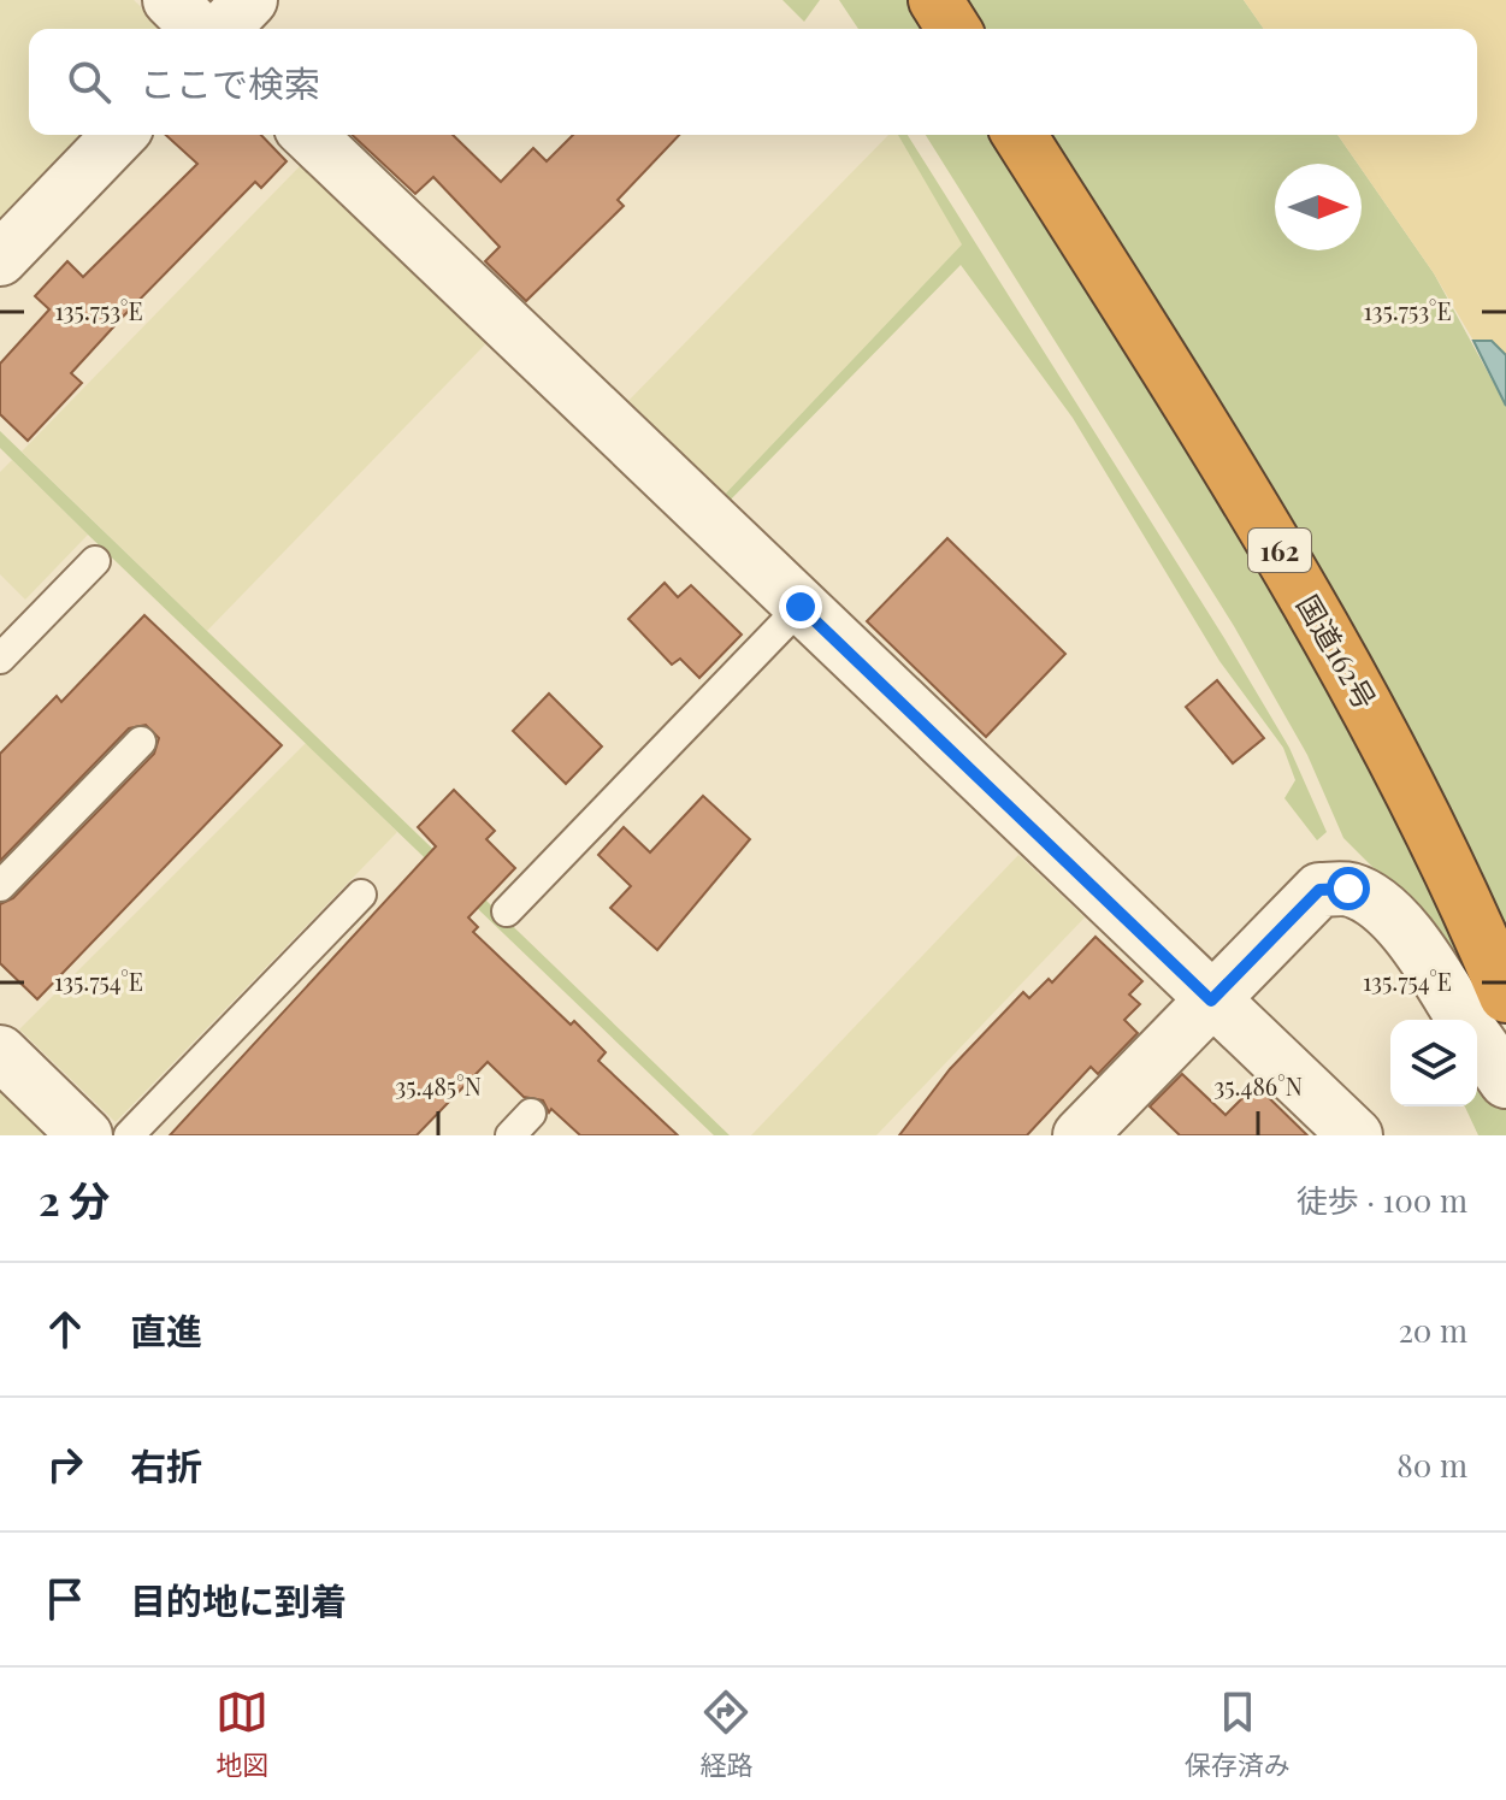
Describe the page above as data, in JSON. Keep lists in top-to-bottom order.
{
  "streets": {
    "highway": ["162", "国道162号"]
  },
  "north": "right",
  "page": {
    "search": "ここで検索",
    "heading": ["2 分", "徒歩 · 100 m"],
    "list": [
      ["直進", "20 m"],
      ["右折", "80 m"],
      "目的地に到着"
    ],
    "nav": ["地図", "経路", "保存済み"]
  },
  "coordinates": [
    "135.753°E",
    "135.754°E",
    "35.485°N",
    "35.486°N"
  ]
}
